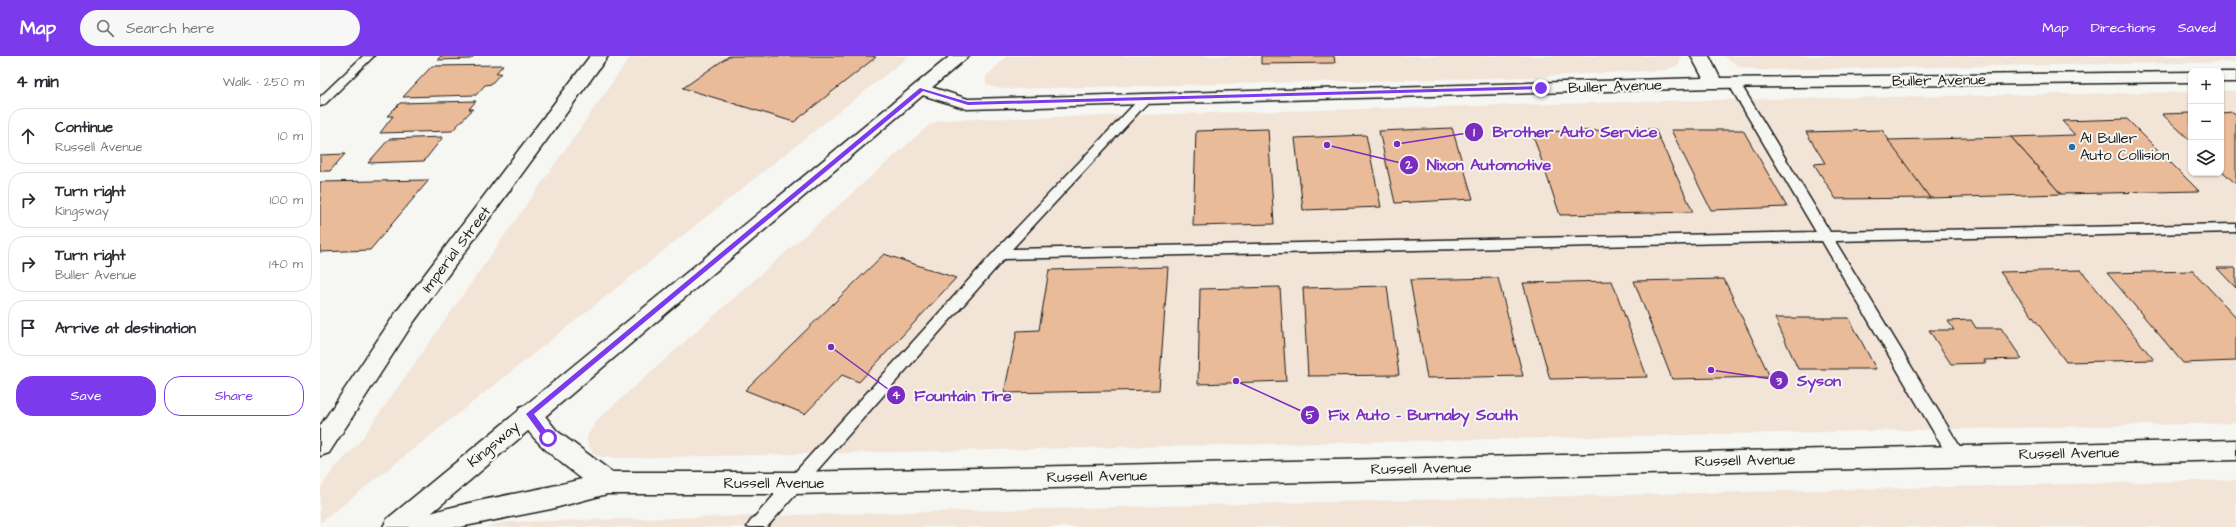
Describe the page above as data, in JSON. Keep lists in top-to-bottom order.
{
  "streets": {
    "street": [
      "Buller Avenue",
      "Imperial Street",
      "Kingsway",
      "Russell Avenue"
    ]
  },
  "crossings": [
    ["Buller Avenue", "Kingsway"]
  ],
  "places": [
    "Brother Auto Service",
    "Nixon Automotive",
    "A1 Buller Auto Collision",
    "Fountain Tire",
    "Syson",
    "Fix Auto - Burnaby South"
  ],
  "page": {
    "header": "Map",
    "search": "Search here",
    "nav": ["Map", "Directions", "Saved"],
    "heading": ["4 min", "Walk · 250 m"],
    "map_buttons": ["+", "−"],
    "list": [
      ["Continue", "Russell Avenue", "10 m"],
      ["Turn right", "Kingsway", "100 m"],
      ["Turn right", "Buller Avenue", "140 m"],
      "Arrive at destination"
    ],
    "buttons": ["Save", "Share"]
  }
}
